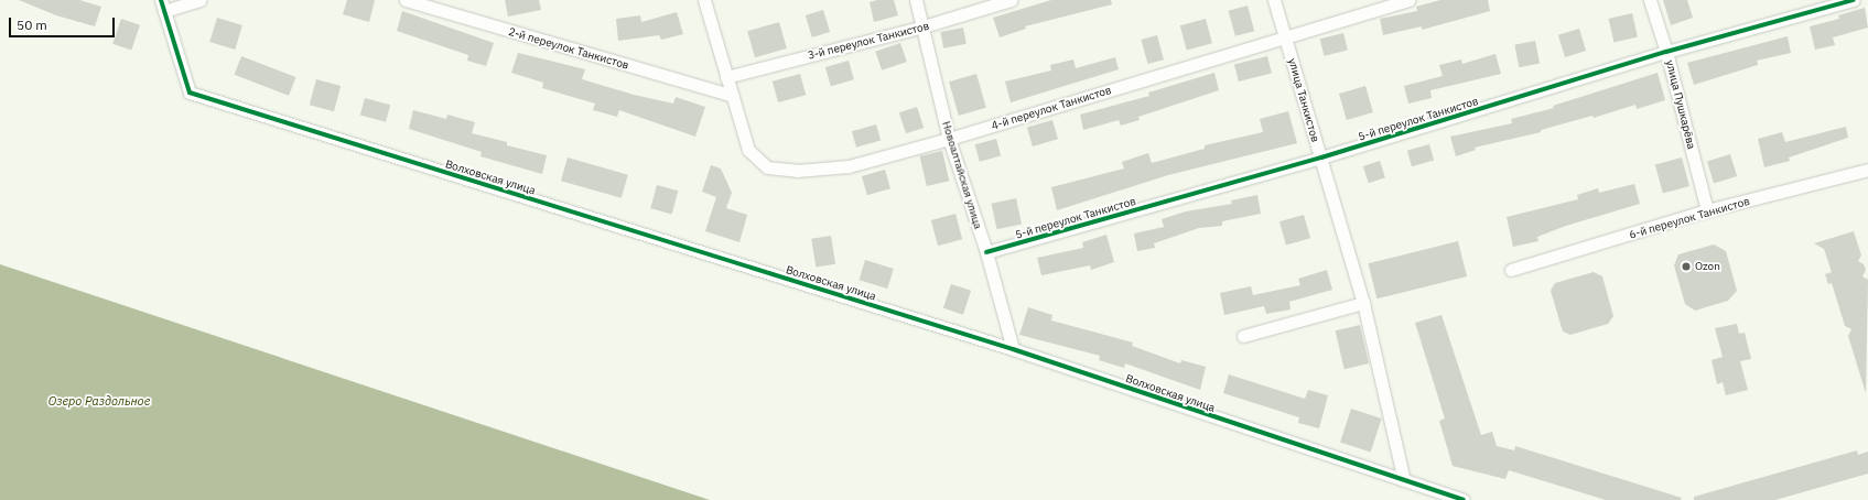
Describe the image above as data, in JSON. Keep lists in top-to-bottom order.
{
  "streets": {
    "street": [
      "3-й переулок Танкистов",
      "2-й переулок Танкистов",
      "улица Танкистов",
      "улица Пушкарёва",
      "4-й переулок Танкистов",
      "5-й переулок Танкистов",
      "Новоалтайская улица",
      "Волховская улица",
      "6-й переулок Танкистов"
    ]
  },
  "crossings": [
    ["3-й переулок Танкистов", "4-й переулок Танкистов"],
    ["3-й переулок Танкистов", "Новоалтайская улица"],
    ["2-й переулок Танкистов", "4-й переулок Танкистов"],
    ["улица Танкистов", "4-й переулок Танкистов"],
    ["улица Танкистов", "5-й переулок Танкистов"],
    ["улица Танкистов", "Волховская улица"],
    ["улица Пушкарёва", "5-й переулок Танкистов"],
    ["улица Пушкарёва", "6-й переулок Танкистов"],
    ["4-й переулок Танкистов", "Новоалтайская улица"],
    ["5-й переулок Танкистов", "Новоалтайская улица"],
    ["Новоалтайская улица", "Волховская улица"]
  ],
  "water": ["Озеро Раздольное"],
  "places": ["Ozon"],
  "scale_bar": "50 m"
}
